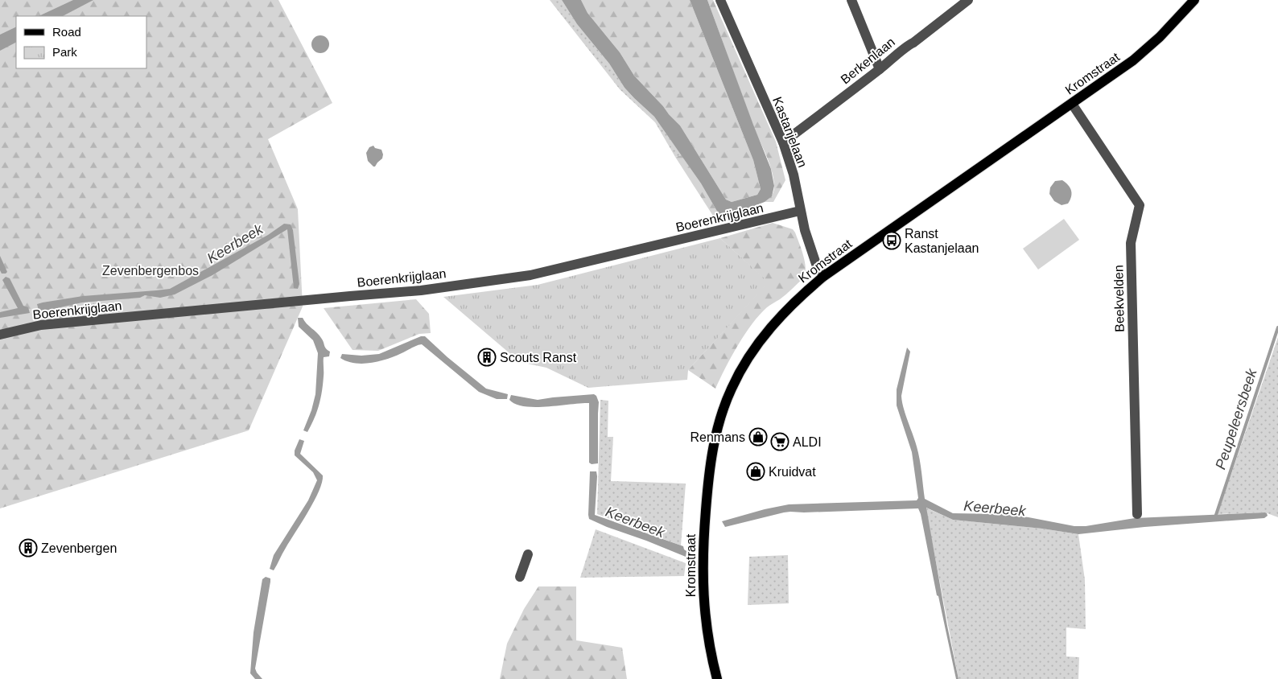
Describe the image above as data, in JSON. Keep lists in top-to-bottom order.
{
  "streets": {
    "main road": ["Kromstraat"],
    "street": [
      "Berkenlaan",
      "Kastanjelaan",
      "Boerenkrijglaan",
      "Beekvelden"
    ]
  },
  "crossings": [
    ["Berkenlaan", "Kastanjelaan"],
    ["Kromstraat", "Kastanjelaan"],
    ["Kromstraat", "Beekvelden"],
    ["Kastanjelaan", "Boerenkrijglaan"]
  ],
  "water": ["Keerbeek", "Peupeleersbeek"],
  "parks": ["Zevenbergenbos"],
  "places": {
    "bus stop": ["Ranst Kastanjelaan"],
    "building": ["Scouts Ranst", "Zevenbergen"],
    "shop": ["Renmans", "Kruidvat"],
    "supermarket": ["ALDI"]
  },
  "legend": ["Road", "Park"]
}
